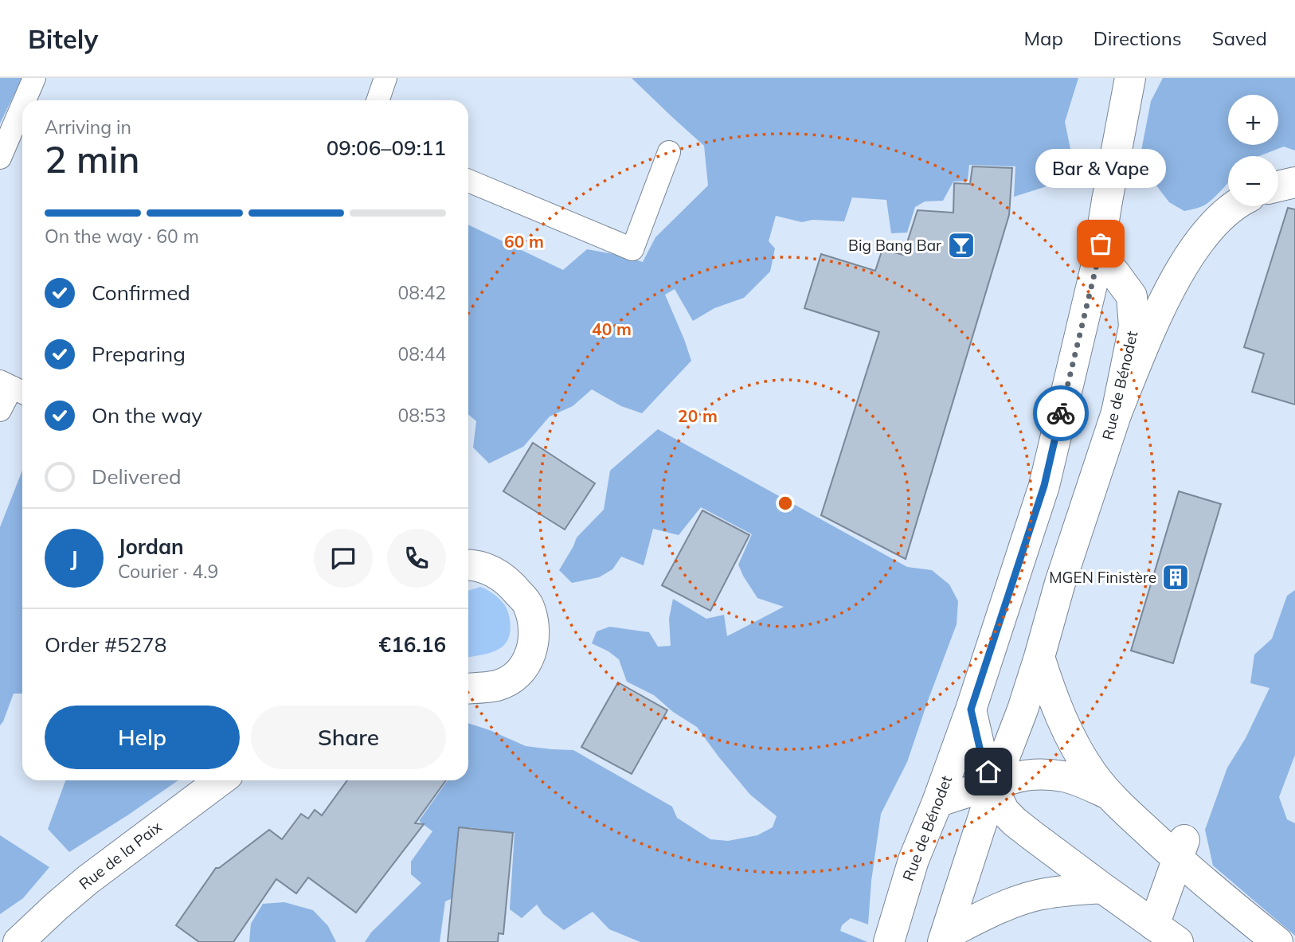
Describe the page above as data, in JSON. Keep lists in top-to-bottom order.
{
  "streets": {
    "street": ["Rue de Bénodet", "Rue de la Paix"]
  },
  "places": {
    "other": ["Bar & Vape"],
    "bar": ["Big Bang Bar"],
    "building": ["MGEN Finistère"]
  },
  "page": {
    "header": "Bitely",
    "nav": ["Map", "Directions", "Saved"],
    "map_buttons": ["+", "−"],
    "heading": ["2 min", "Arriving in", "09:06–09:11"],
    "panel": [
      "Jordan",
      "Courier · 4.9",
      "Order #5278",
      "€16.16"
    ],
    "bubble": "Bar & Vape",
    "bar": "On the way · 60 m",
    "list": [
      ["Confirmed", "08:42"],
      ["Preparing", "08:44"],
      ["On the way", "08:53"],
      "Delivered"
    ],
    "round": "J",
    "buttons": ["Help", "Share"]
  },
  "rings": ["60 m", "40 m", "20 m"]
}
